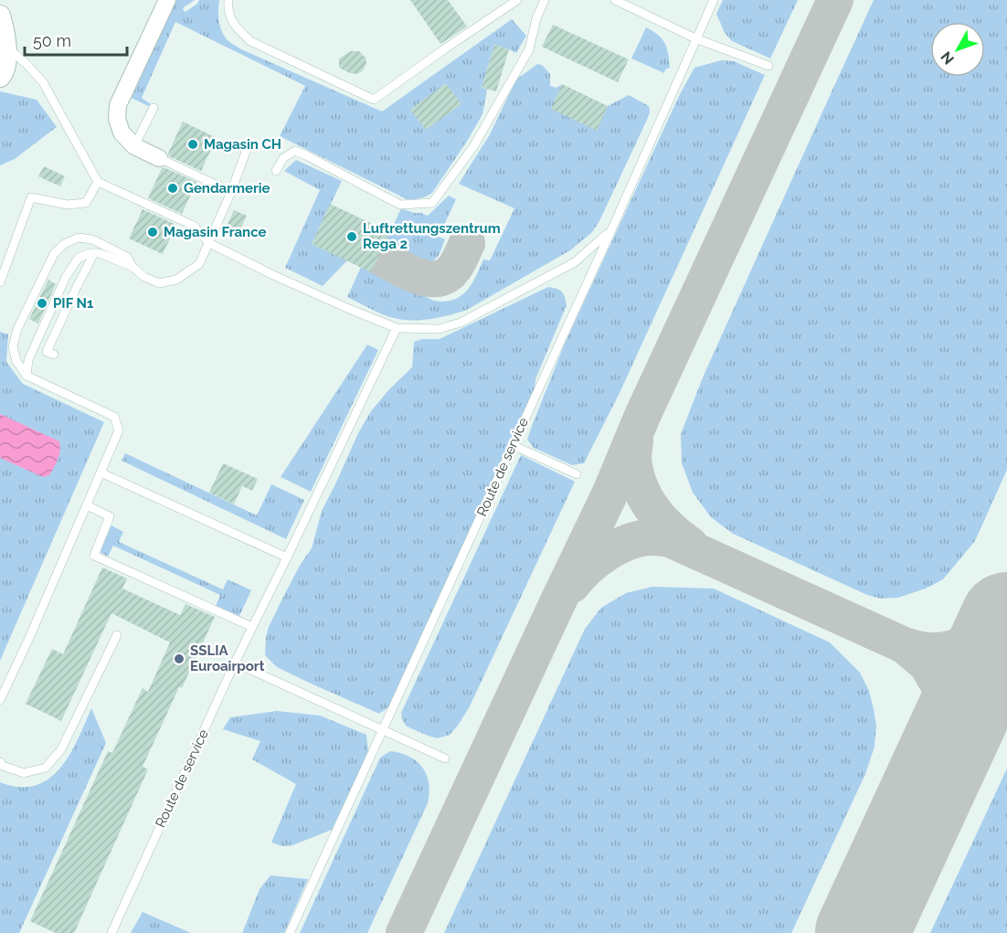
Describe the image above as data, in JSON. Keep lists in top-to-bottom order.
{
  "streets": {
    "lane": ["Route de service"]
  },
  "places": [
    "Magasin CH",
    "Gendarmerie",
    "Magasin France",
    "Luftrettungszentrum Rega 2",
    "PIF N1",
    "SSLIA Euroairport"
  ],
  "scale_bar": "50 m",
  "north": "bottom left"
}
